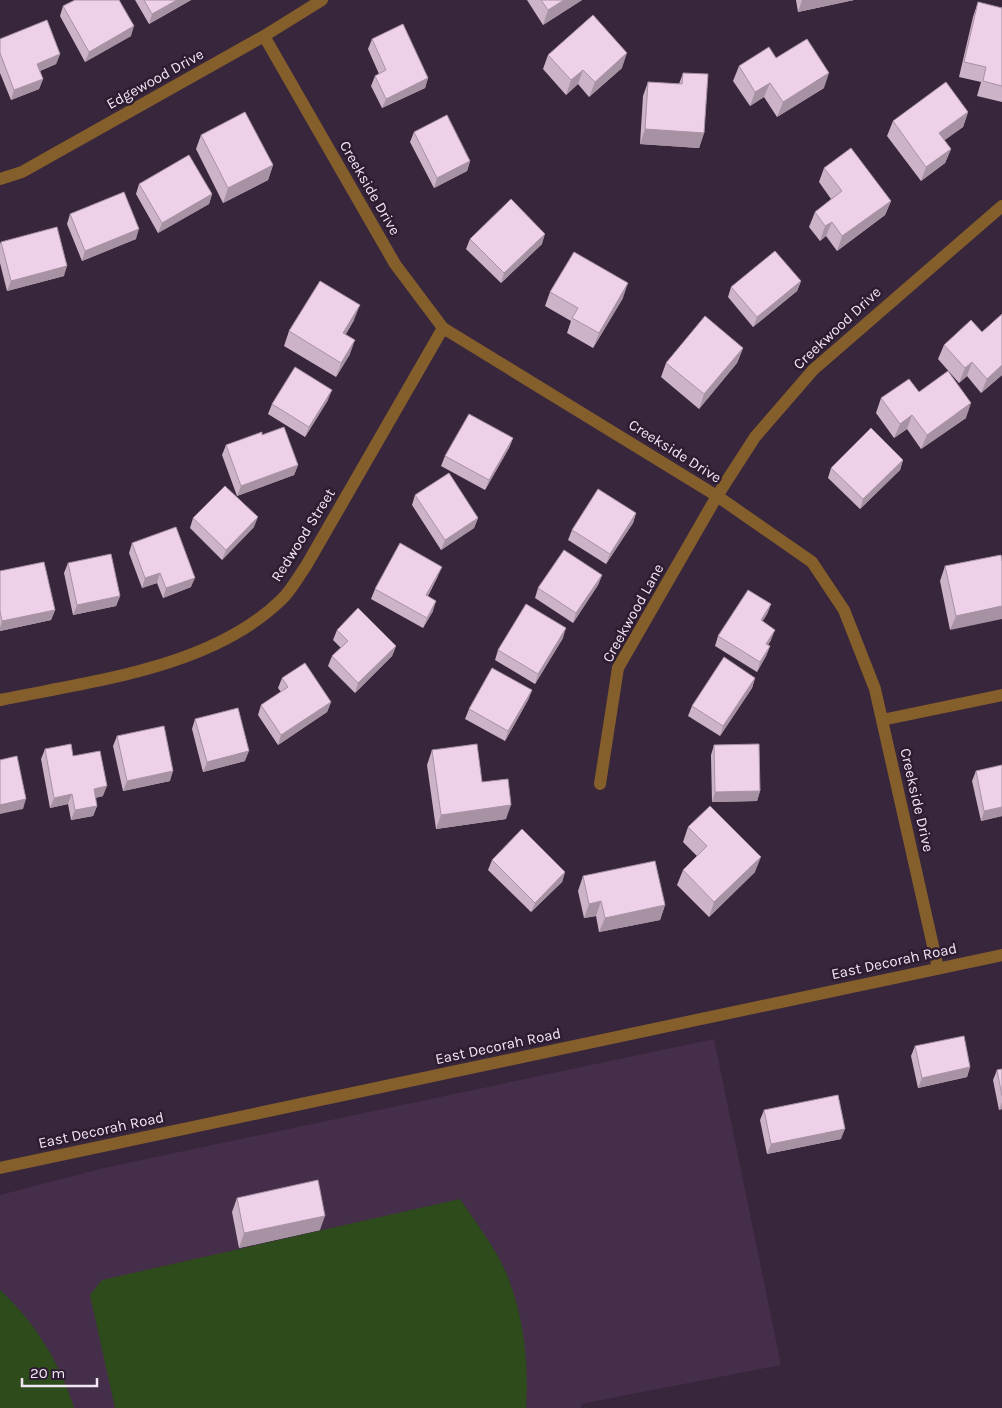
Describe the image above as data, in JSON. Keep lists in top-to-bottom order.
{
  "streets": {
    "street": [
      "Edgewood Drive",
      "Creekside Drive",
      "Creekwood Drive",
      "Redwood Street",
      "Creekwood Lane",
      "East Decorah Road"
    ]
  },
  "crossings": [
    ["Edgewood Drive", "Creekside Drive"],
    ["Creekside Drive", "Creekwood Drive"],
    ["Creekside Drive", "Redwood Street"],
    ["Creekside Drive", "Creekwood Lane"],
    ["Creekside Drive", "East Decorah Road"],
    ["Creekwood Drive", "Creekwood Lane"]
  ],
  "scale_bar": "20 m"
}
